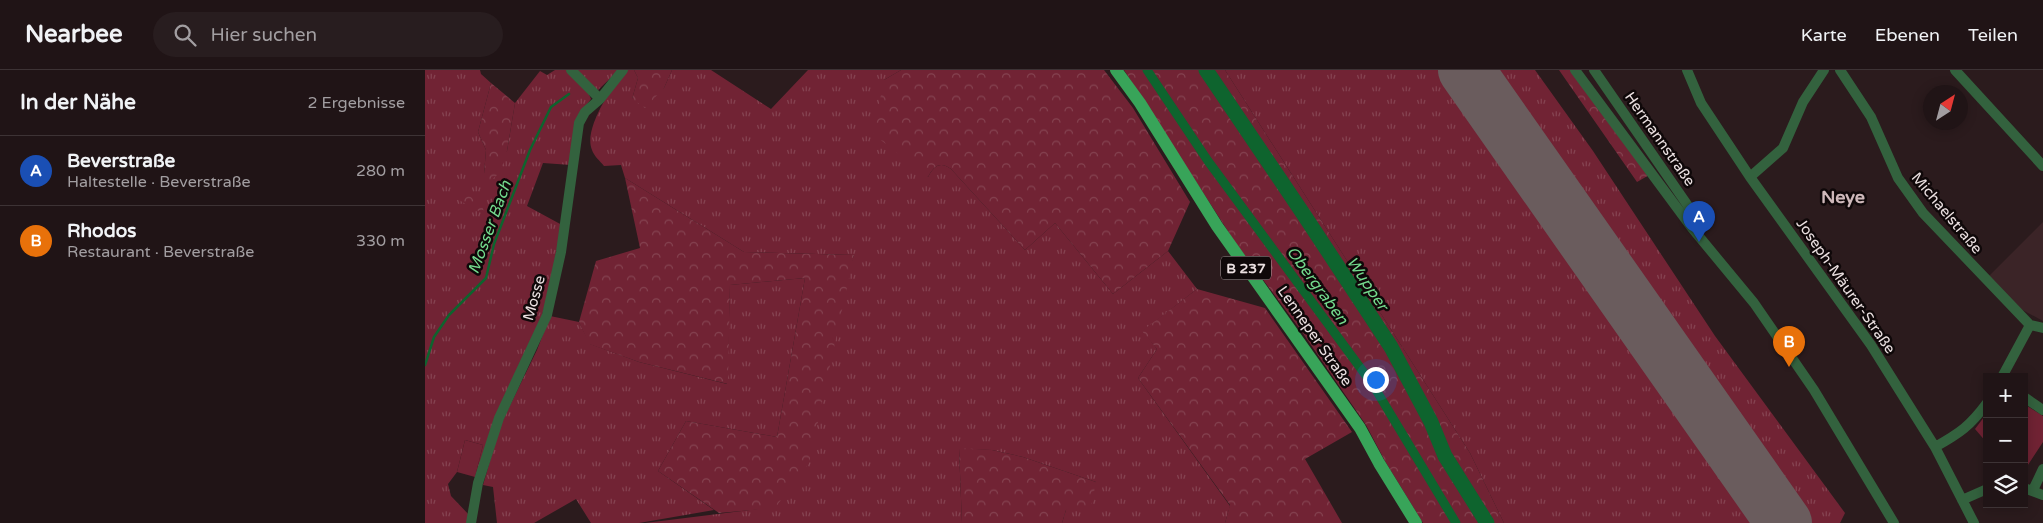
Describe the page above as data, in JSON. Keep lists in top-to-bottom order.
{
  "streets": {
    "main road": ["B 237", "Lenneper Straße"],
    "street": [
      "Hermannstraße",
      "Michaelstraße",
      "Joseph-Mäurer-Straße",
      "Mosse"
    ]
  },
  "districts": ["Neye"],
  "water": ["Mosser Bach", "Wupper", "Obergraben"],
  "north": "top right",
  "page": {
    "header": "Nearbee",
    "search": "Hier suchen",
    "nav": ["Karte", "Ebenen", "Teilen"],
    "heading": ["In der Nähe", "2 Ergebnisse"],
    "list": [
      {
        "mark": "A",
        "name": "Beverstraße",
        "note": "Haltestelle · Beverstraße",
        "value": "280 m"
      },
      {
        "mark": "B",
        "name": "Rhodos",
        "note": "Restaurant · Beverstraße",
        "value": "330 m"
      }
    ],
    "pins": ["A", "B"],
    "map_buttons": ["+", "−"]
  }
}
